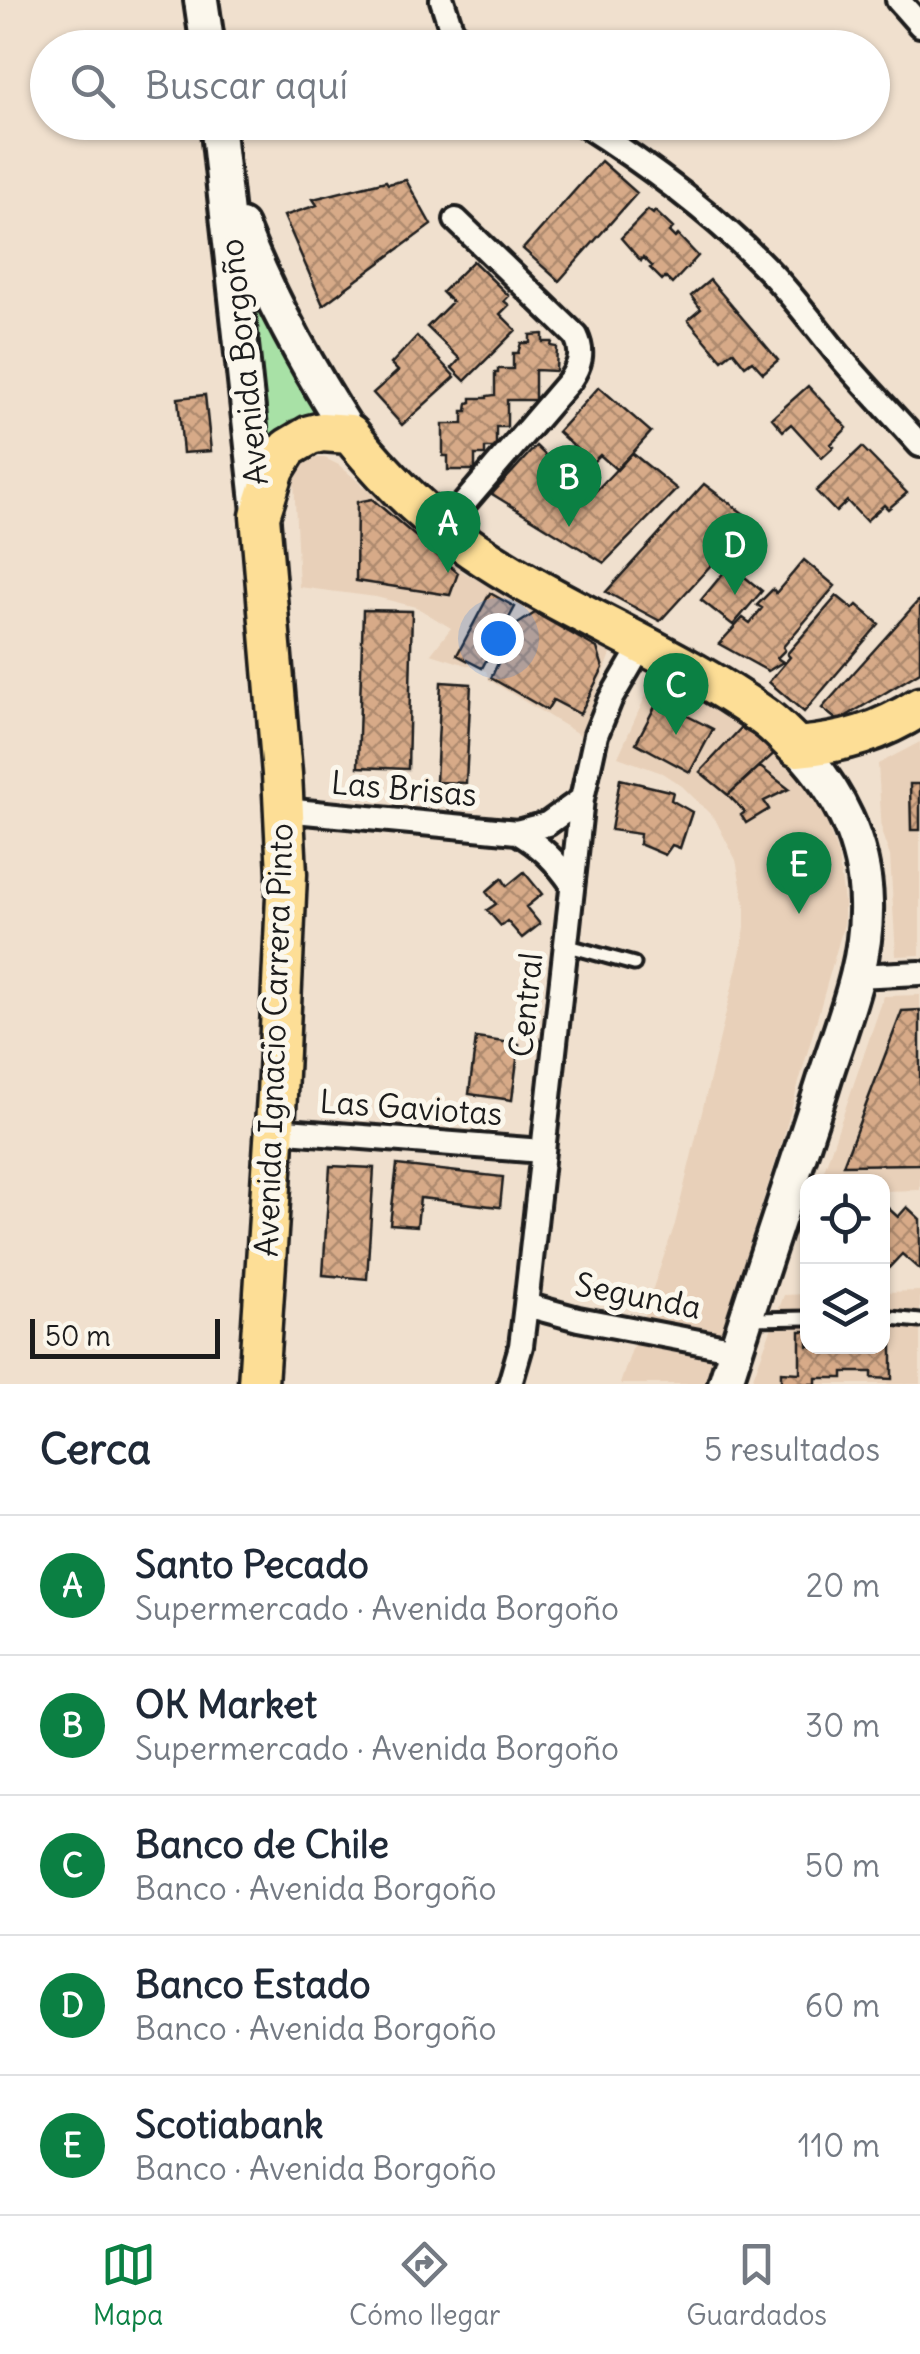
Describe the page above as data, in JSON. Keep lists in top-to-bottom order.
{
  "streets": {
    "main road": ["Avenida Borgoño", "Avenida Ignacio Carrera Pinto"],
    "street": [
      "Las Brisas",
      "Central",
      "Las Gaviotas",
      "Segunda"
    ]
  },
  "crossings": [
    ["Avenida Borgoño", "Central"],
    ["Avenida Borgoño", "Avenida Ignacio Carrera Pinto"],
    ["Avenida Borgoño", "Segunda"],
    ["Las Brisas", "Central"],
    ["Las Brisas", "Avenida Ignacio Carrera Pinto"],
    ["Central", "Las Gaviotas"],
    ["Central", "Segunda"],
    ["Avenida Ignacio Carrera Pinto", "Las Gaviotas"]
  ],
  "scale_bar": "50 m",
  "page": {
    "search": "Buscar aquí",
    "pins": [
      "B",
      "A",
      "D",
      "C",
      "E"
    ],
    "scale": "50 m",
    "heading": ["Cerca", "5 resultados"],
    "list": [
      {
        "mark": "A",
        "name": "Santo Pecado",
        "note": "Supermercado · Avenida Borgoño",
        "value": "20 m"
      },
      {
        "mark": "B",
        "name": "OK Market",
        "note": "Supermercado · Avenida Borgoño",
        "value": "30 m"
      },
      {
        "mark": "C",
        "name": "Banco de Chile",
        "note": "Banco · Avenida Borgoño",
        "value": "50 m"
      },
      {
        "mark": "D",
        "name": "Banco Estado",
        "note": "Banco · Avenida Borgoño",
        "value": "60 m"
      },
      {
        "mark": "E",
        "name": "Scotiabank",
        "note": "Banco · Avenida Borgoño",
        "value": "110 m"
      }
    ],
    "nav": ["Mapa", "Cómo llegar", "Guardados"]
  }
}
